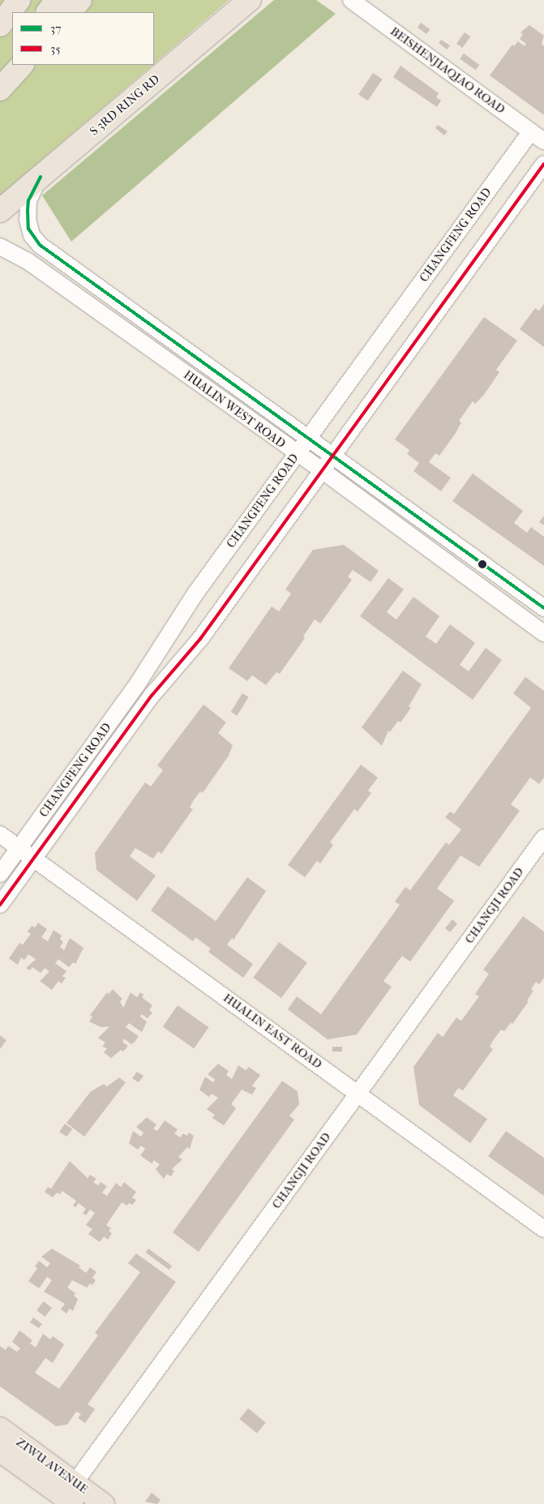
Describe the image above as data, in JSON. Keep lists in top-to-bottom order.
{
  "streets": {
    "highway": ["S 3RD RING RD"],
    "main road": ["ZIWU AVENUE"],
    "street": [
      "BEISHENJIAQIAO ROAD",
      "CHANGFENG ROAD",
      "HUALIN WEST ROAD",
      "CHANGJI ROAD",
      "HUALIN EAST ROAD"
    ]
  },
  "crossings": [
    ["BEISHENJIAQIAO ROAD", "CHANGFENG ROAD"],
    ["S 3RD RING RD", "HUALIN WEST ROAD"],
    ["CHANGFENG ROAD", "HUALIN WEST ROAD"],
    ["CHANGFENG ROAD", "HUALIN EAST ROAD"],
    ["CHANGJI ROAD", "HUALIN EAST ROAD"],
    ["CHANGJI ROAD", "ZIWU AVENUE"]
  ],
  "lines": ["transit line 35", "transit line 37"],
  "legend": ["37", "35"]
}
